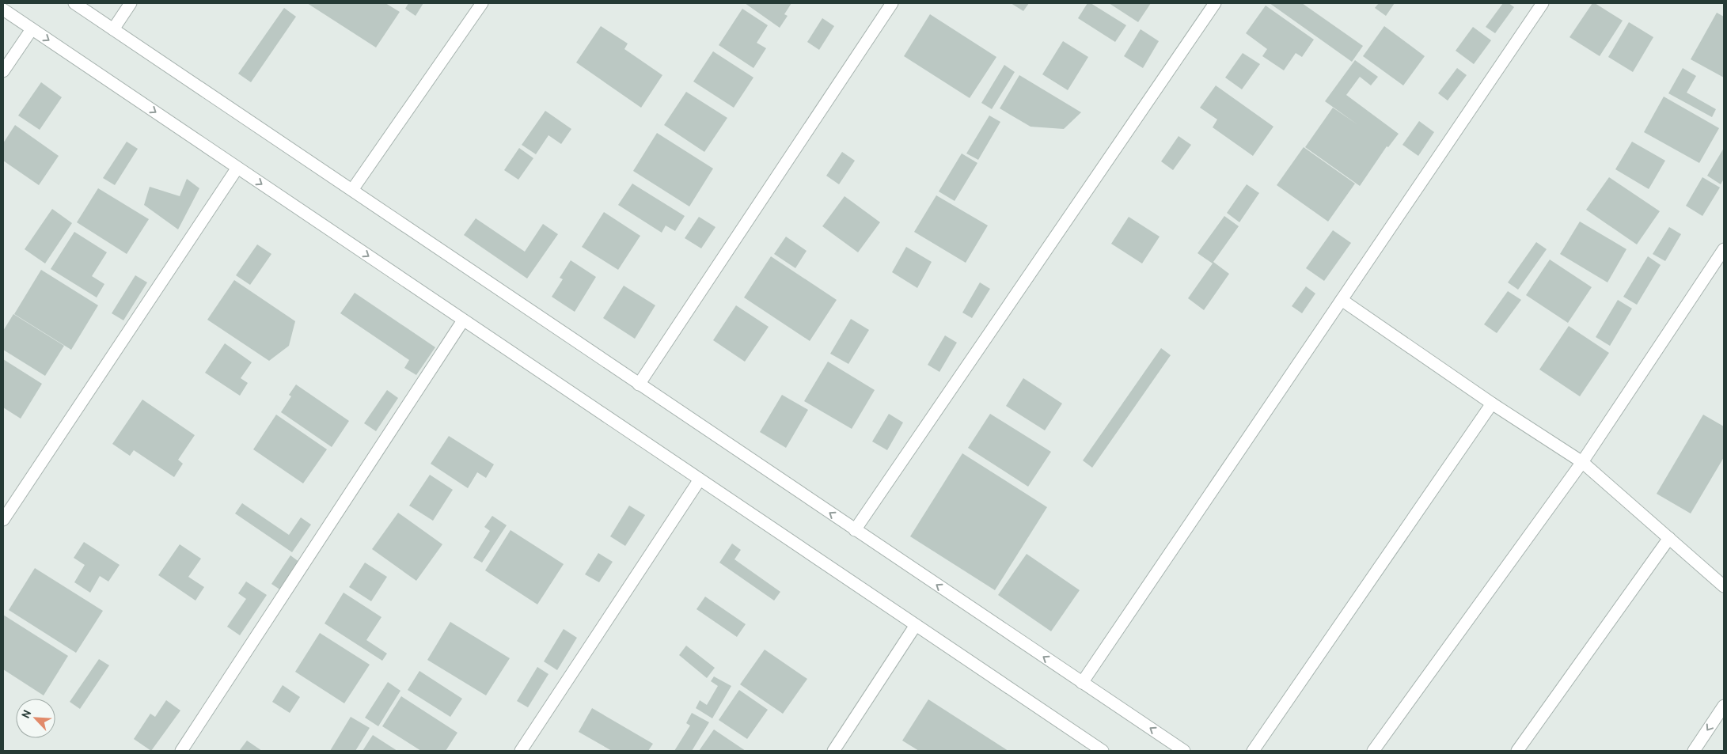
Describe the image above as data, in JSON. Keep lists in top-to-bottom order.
{
  "north": "top left"
}
